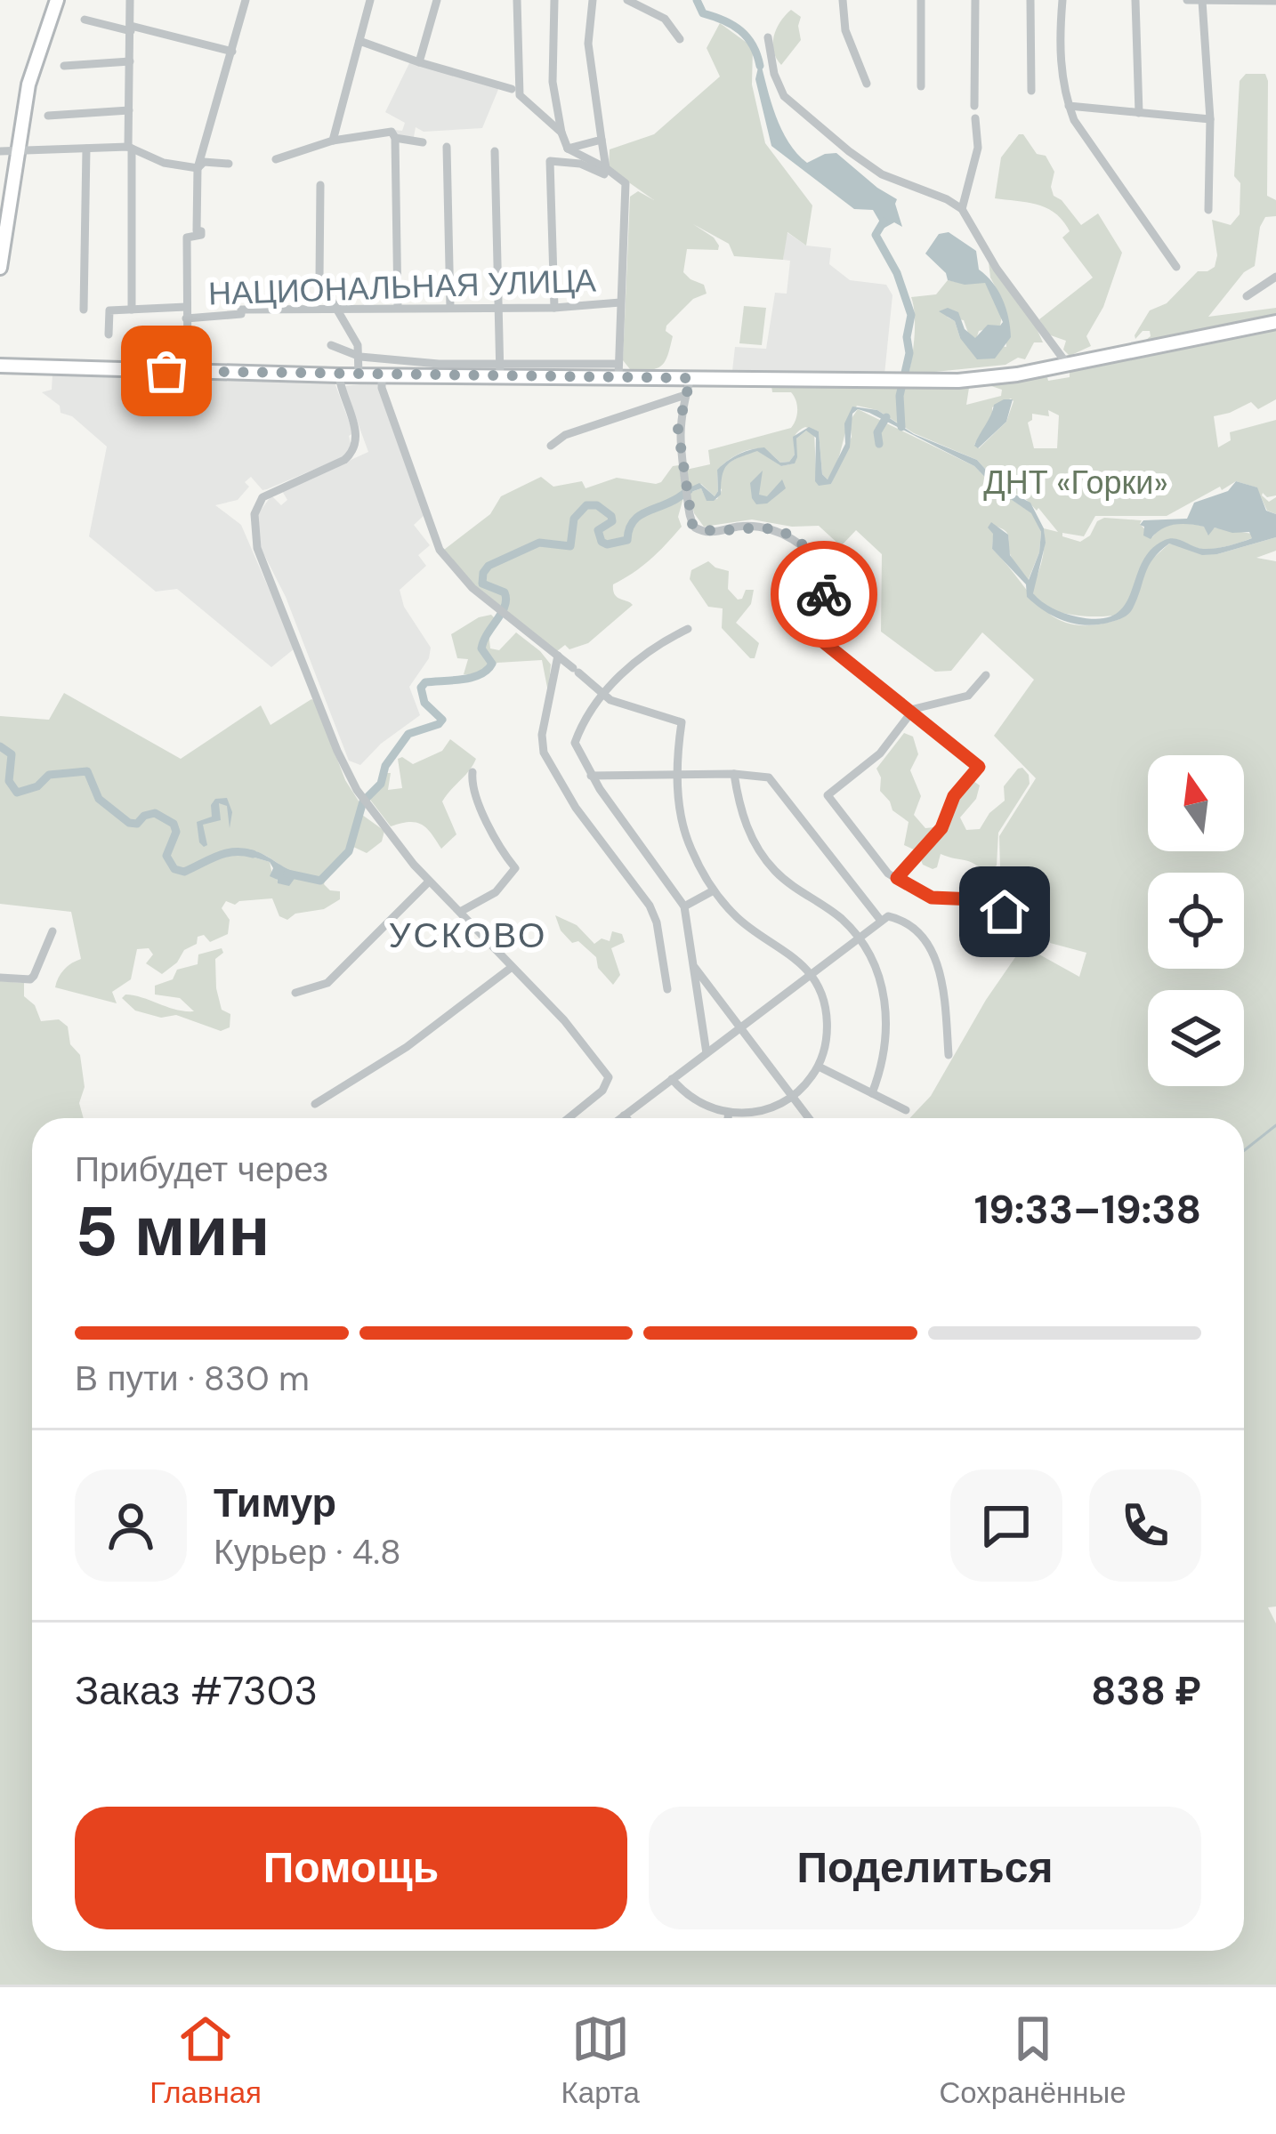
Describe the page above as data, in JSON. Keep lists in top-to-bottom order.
{
  "streets": {
    "street": ["НАЦИОНАЛЬНАЯ УЛИЦА"]
  },
  "districts": ["УСКОВО"],
  "parks": ["ДНТ «Горки»"],
  "north": "top",
  "page": {
    "heading": ["5 мин", "Прибудет через", "19:33–19:38"],
    "panel": [
      "Тимур",
      "Курьер · 4.8",
      "Заказ #7303",
      "838 ₽"
    ],
    "bar": "В пути · 830 m",
    "buttons": ["Помощь", "Поделиться"],
    "tabs": ["Главная", "Карта", "Сохранённые"]
  }
}
